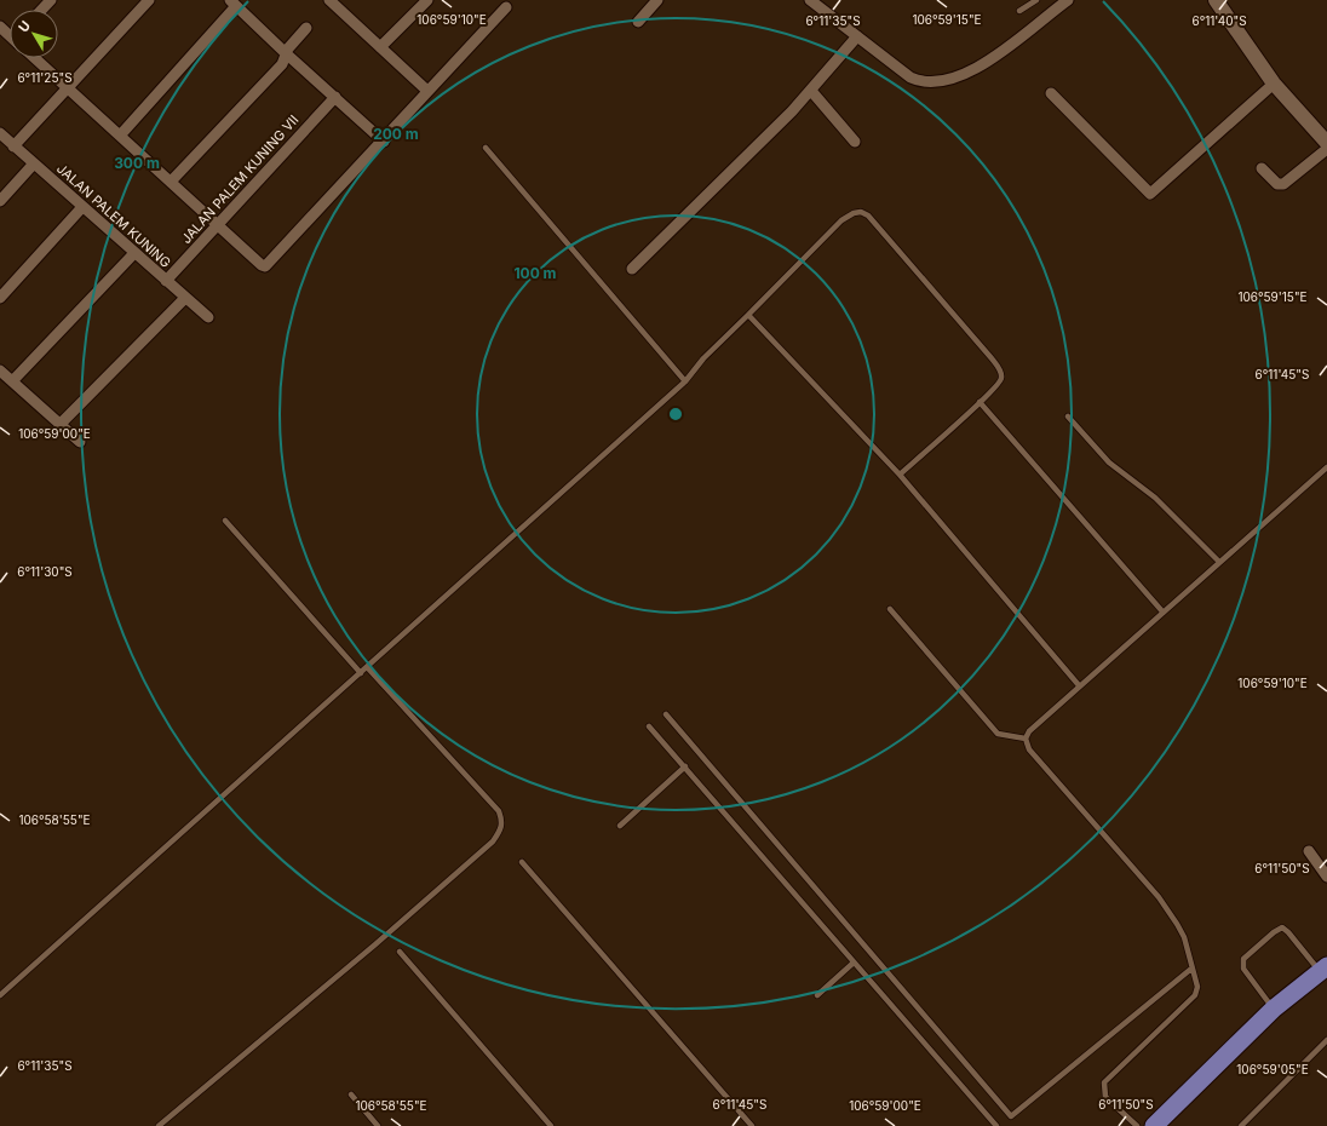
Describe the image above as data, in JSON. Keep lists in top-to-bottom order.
{
  "streets": {
    "street": ["JALAN PALEM KUNING VII", "JALAN PALEM KUNING"]
  },
  "crossings": [
    ["JALAN PALEM KUNING VII", "JALAN PALEM KUNING"]
  ],
  "north": "top left",
  "coordinates": [
    "106°59'10\"E",
    "106°59'15\"E",
    "6°11'35\"S",
    "6°11'40\"S",
    "6°11'25\"S",
    "6°11'45\"S",
    "106°59'00\"E",
    "6°11'30\"S",
    "106°58'55\"E",
    "6°11'50\"S",
    "106°59'05\"E"
  ],
  "rings": ["200 m", "300 m", "100 m"]
}
